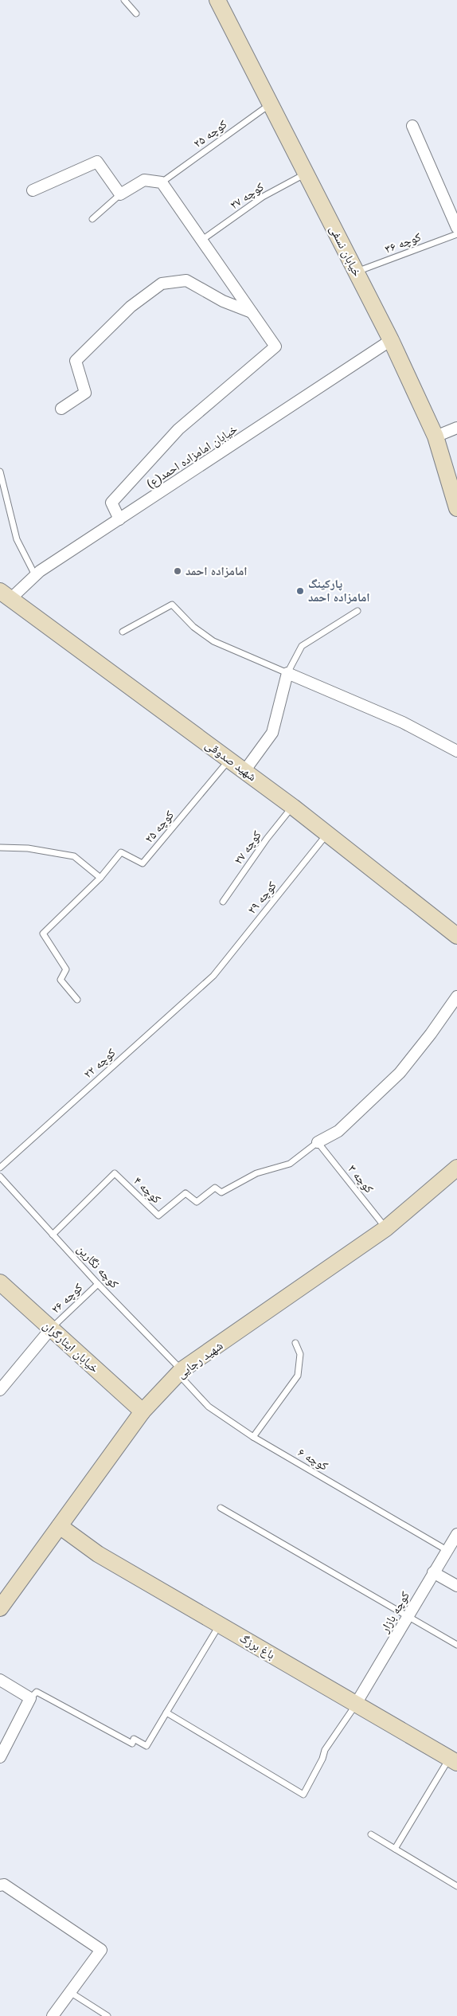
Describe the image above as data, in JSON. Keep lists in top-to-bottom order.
{
  "streets": {
    "street": [
      "خیابان نسفی",
      "خیابان امامزاده احمد(ع)",
      "شهید صدوقی",
      "خیابان ایثارگران",
      "شهید رجایی",
      "کوچه بازار",
      "باغ برزگ"
    ],
    "lane": [
      "کوچه ۲۵",
      "کوچه ۲۷",
      "کوچه ۳۶",
      "کوچه ۲۹",
      "کوچه ۲۲",
      "کوچه ۳",
      "کوچه ۴",
      "کوچه نگارین",
      "کوچه ۲۶",
      "کوچه ۶"
    ]
  },
  "crossings": [
    ["کوچه ۲۵", "خیابان نسفی"],
    ["کوچه ۲۵", "شهید صدوقی"],
    ["کوچه ۲۷", "خیابان نسفی"],
    ["کوچه ۲۷", "شهید صدوقی"],
    ["کوچه ۳۶", "خیابان نسفی"],
    ["خیابان نسفی", "خیابان امامزاده احمد(ع)"],
    ["خیابان امامزاده احمد(ع)", "شهید صدوقی"],
    ["شهید صدوقی", "کوچه ۲۹"],
    ["کوچه ۲۹", "کوچه ۲۲"],
    ["کوچه ۳", "کوچه ۴"],
    ["کوچه ۳", "شهید رجایی"],
    ["کوچه ۴", "کوچه نگارین"],
    ["کوچه نگارین", "کوچه ۲۶"],
    ["کوچه نگارین", "شهید رجایی"],
    ["کوچه نگارین", "کوچه ۶"],
    ["کوچه ۲۶", "خیابان ایثارگران"],
    ["خیابان ایثارگران", "شهید رجایی"],
    ["شهید رجایی", "کوچه ۶"],
    ["شهید رجایی", "باغ برزگ"],
    ["کوچه ۶", "کوچه بازار"],
    ["کوچه بازار", "باغ برزگ"]
  ],
  "places": ["امامزاده احمد", "پارکینگ امامزاده احمد"]
}
